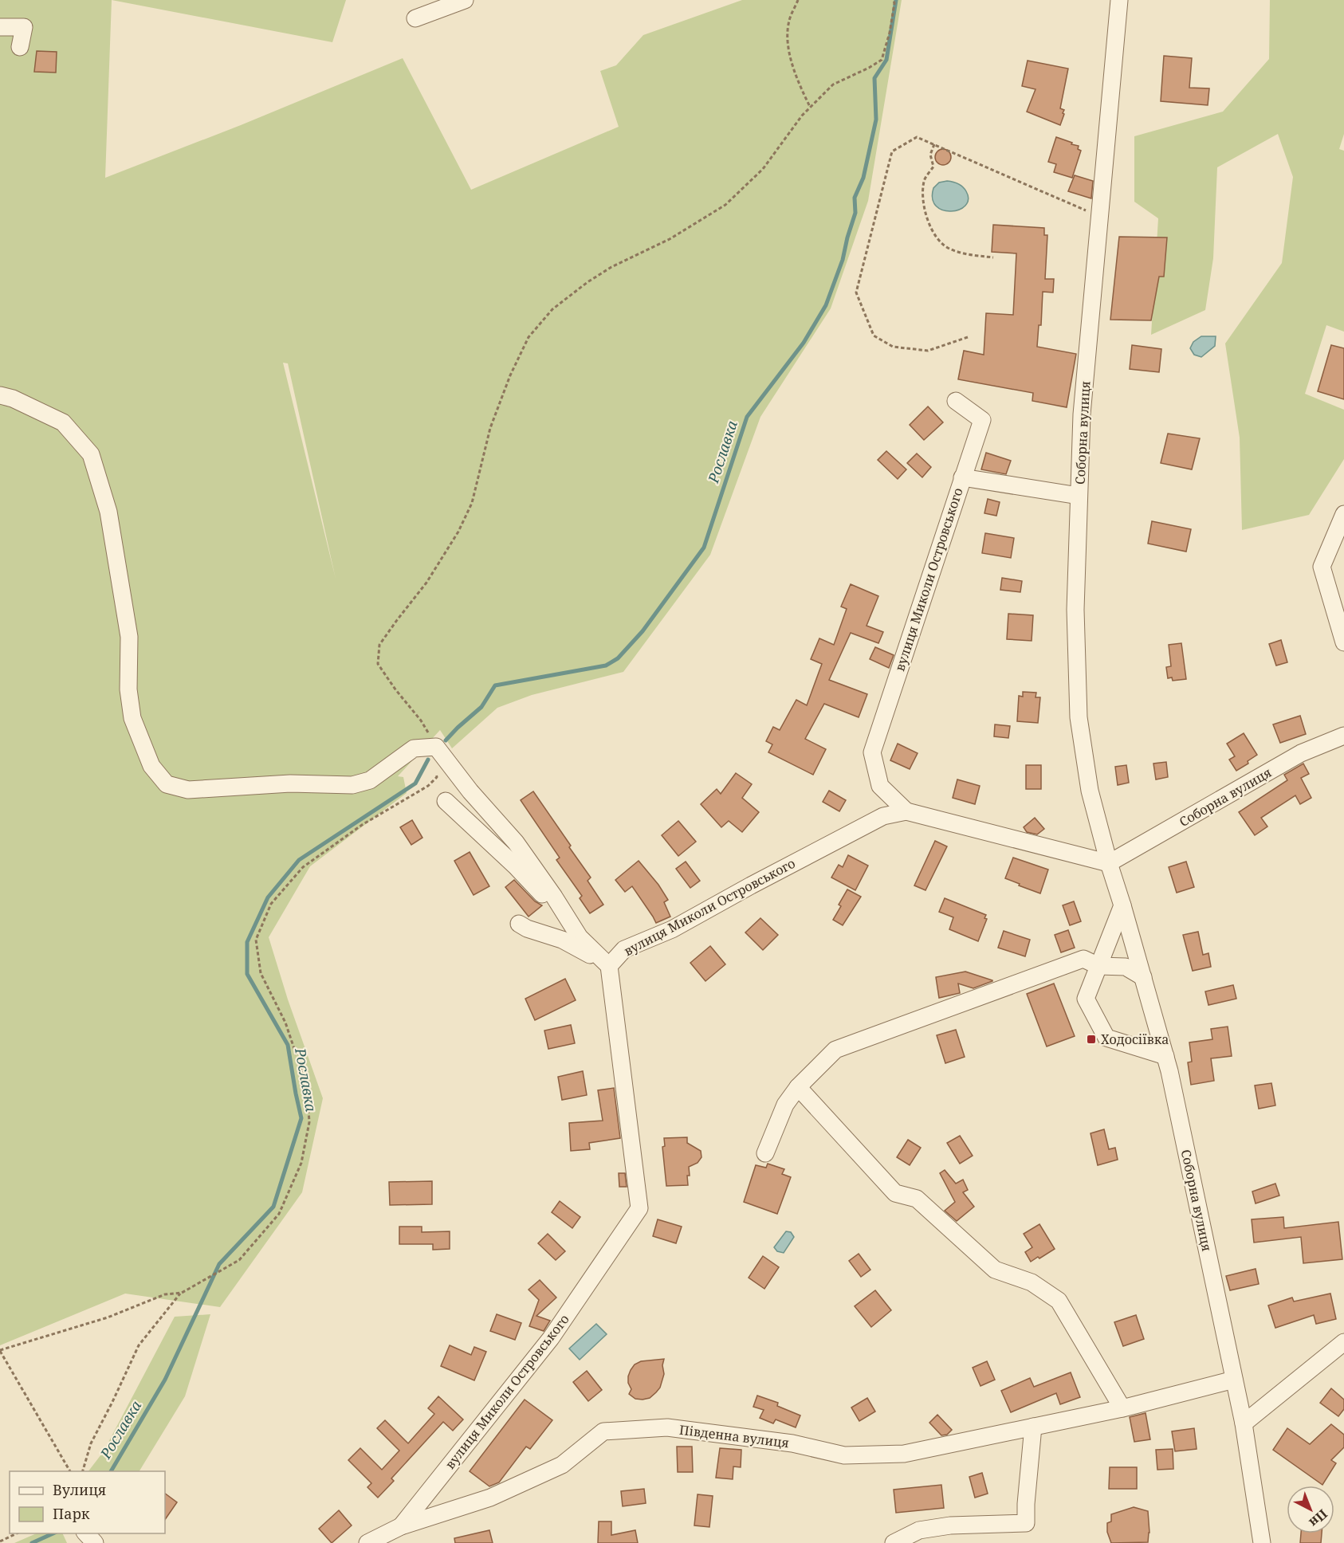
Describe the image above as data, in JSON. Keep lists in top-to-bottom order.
{
  "streets": {
    "street": ["Соборна вулиця", "вулиця Миколи Островського", "Південна вулиця"]
  },
  "crossings": [
    ["Соборна вулиця", "Південна вулиця"],
    ["вулиця Миколи Островського", "Південна вулиця"]
  ],
  "water": ["Рославка"],
  "places": {
    "transit": ["Ходосіївка"]
  },
  "legend": ["Вулиця", "Парк"],
  "north": "bottom right"
}
